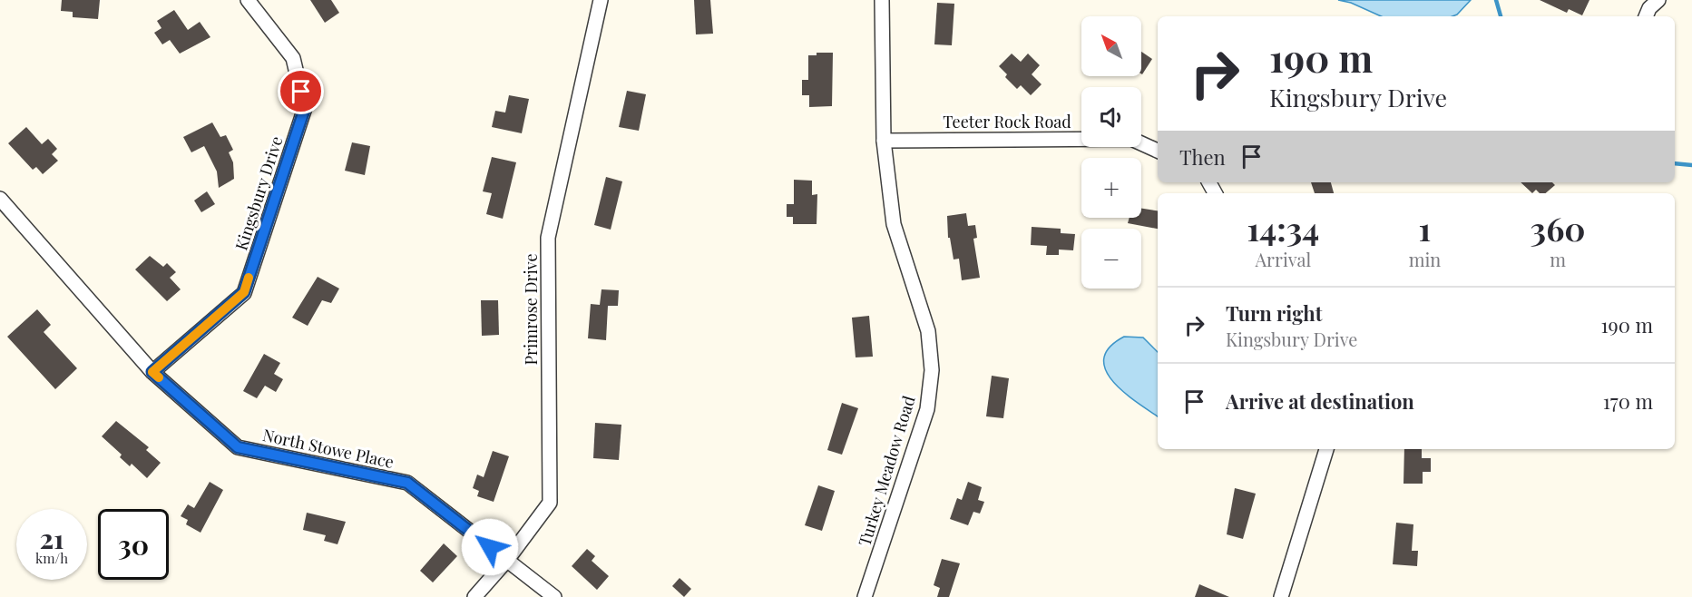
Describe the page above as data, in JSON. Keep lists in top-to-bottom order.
{
  "streets": {
    "street": [
      "Teeter Rock Road",
      "Kingsbury Drive",
      "Primrose Drive",
      "North Stowe Place",
      "Turkey Meadow Road"
    ]
  },
  "crossings": [
    ["Teeter Rock Road", "Turkey Meadow Road"],
    ["Kingsbury Drive", "North Stowe Place"],
    ["Primrose Drive", "North Stowe Place"]
  ],
  "north": "top left",
  "page": {
    "map_buttons": ["+", "−"],
    "turn": ["190 m", "Kingsbury Drive"],
    "then": "Then",
    "eta": [
      "14:34",
      "Arrival",
      "1",
      "min",
      "360",
      "m"
    ],
    "list": [
      {
        "name": "Turn right",
        "note": "Kingsbury Drive",
        "value": "190 m"
      },
      {
        "name": "Arrive at destination",
        "value": "170 m"
      }
    ],
    "speed": "21 km/h",
    "limit": "30"
  }
}
